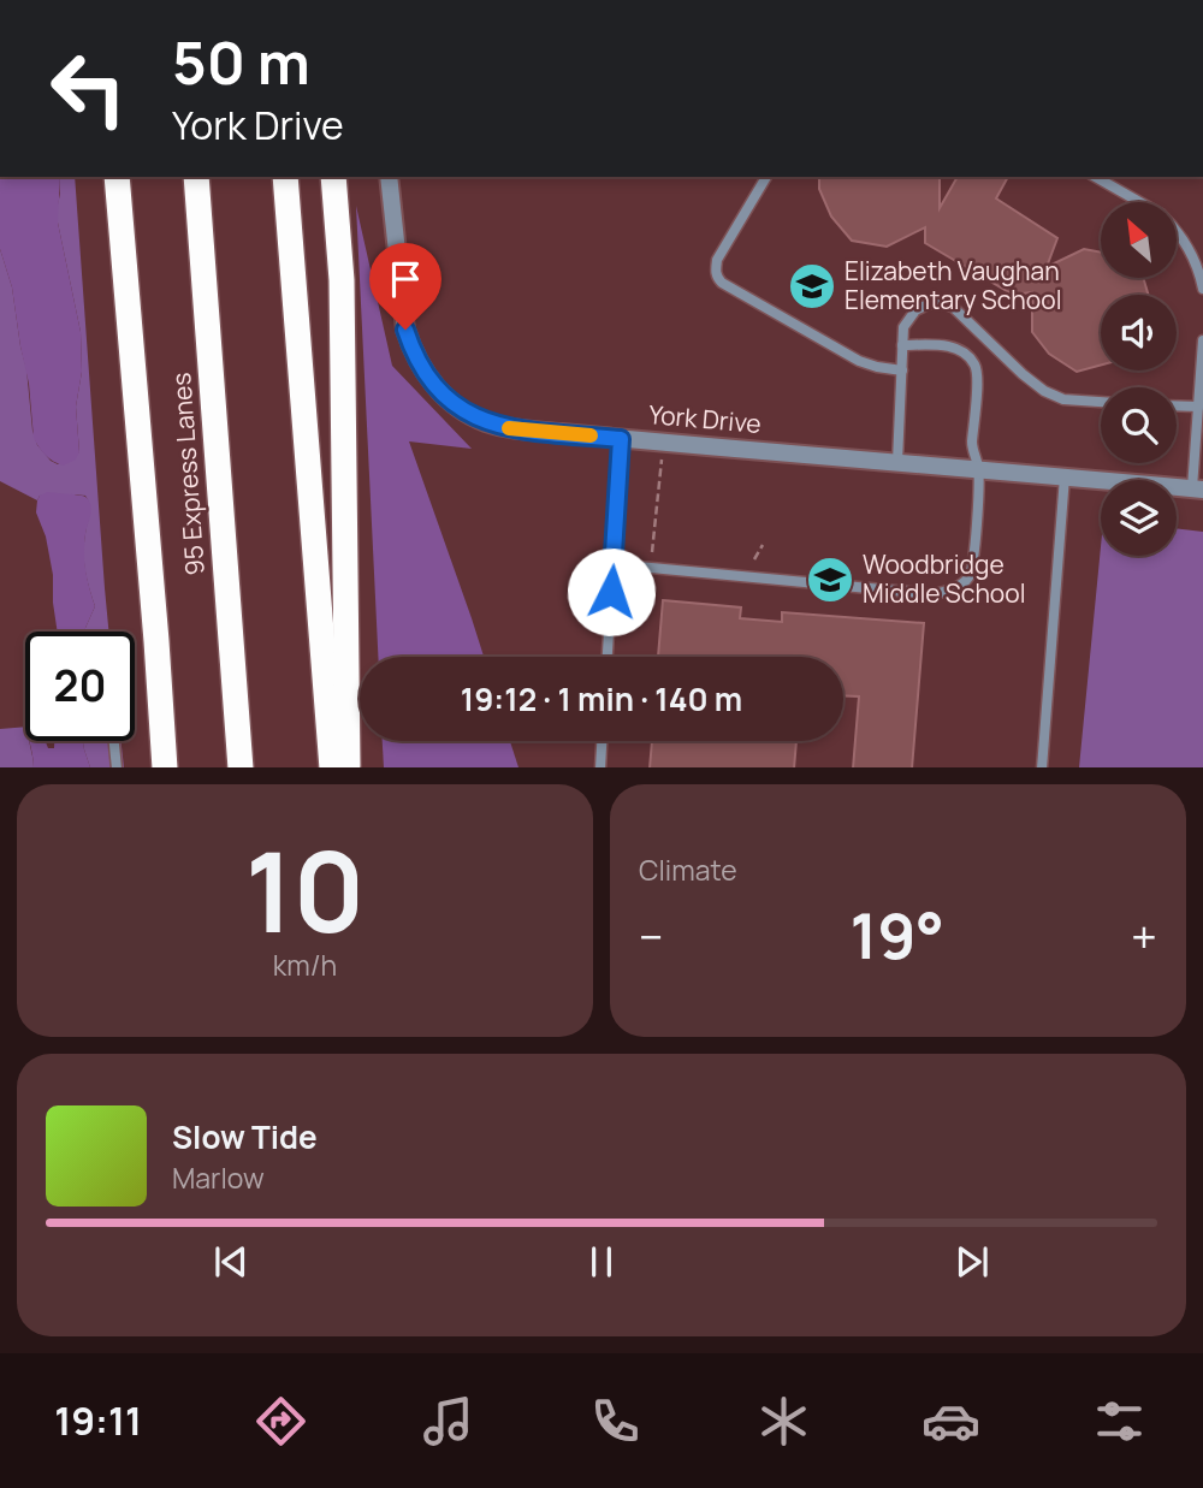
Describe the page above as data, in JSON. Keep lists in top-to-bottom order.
{
  "streets": {
    "highway": ["95 Express Lanes"],
    "street": ["York Drive"]
  },
  "places": {
    "school or university": ["Elizabeth Vaughan Elementary School", "Woodbridge Middle School"]
  },
  "north": "top left",
  "page": {
    "turn": ["50 m", "York Drive"],
    "limit": "20",
    "trip": "19:12 · 1 min · 140 m",
    "tile": [
      ["10", "km/h"],
      "Climate"
    ],
    "heat": ["−", "19°", "+"],
    "song": ["Slow Tide", "Marlow"],
    "tabs": "19:11"
  }
}
